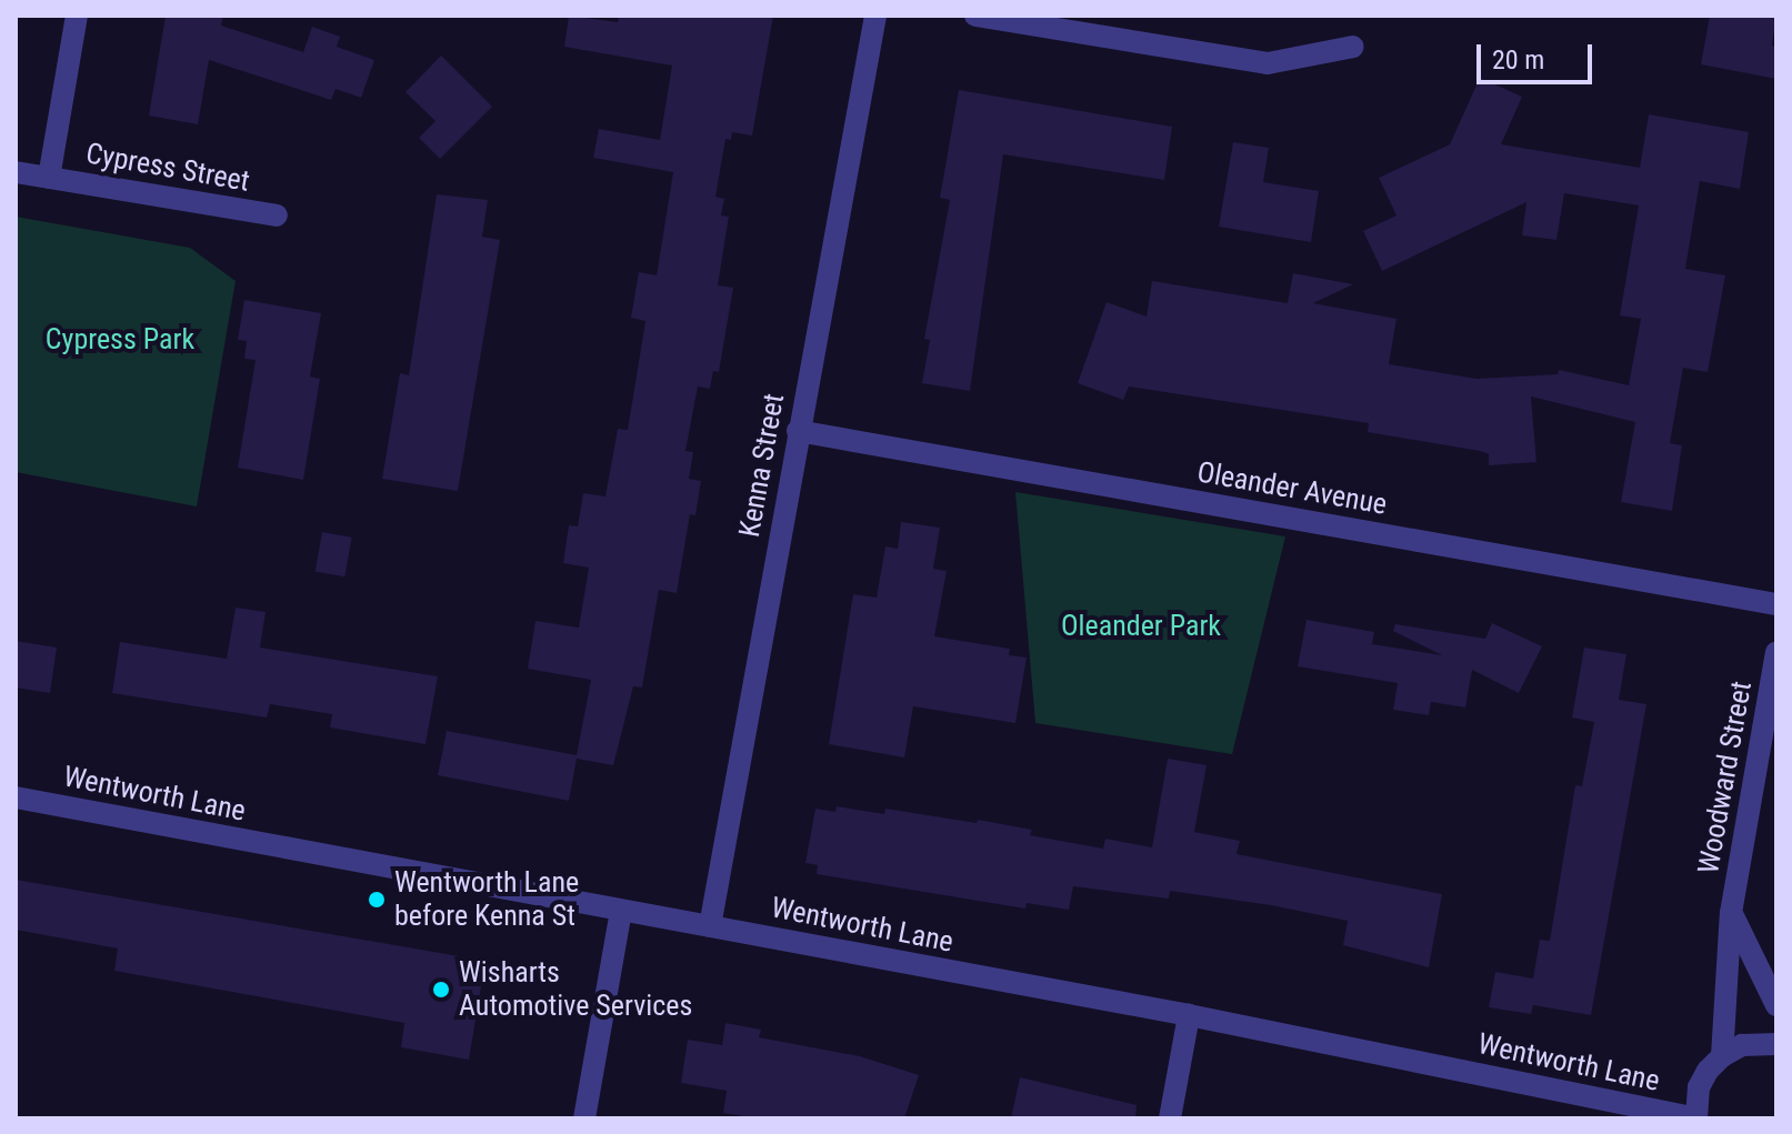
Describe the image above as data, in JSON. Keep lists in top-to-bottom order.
{
  "streets": {
    "street": [
      "Cypress Street",
      "Kenna Street",
      "Oleander Avenue",
      "Woodward Street",
      "Wentworth Lane"
    ]
  },
  "crossings": [
    ["Kenna Street", "Oleander Avenue"],
    ["Kenna Street", "Wentworth Lane"]
  ],
  "parks": ["Cypress Park", "Oleander Park"],
  "places": ["Wentworth Lane before Kenna St", "Wisharts Automotive Services"],
  "scale_bar": "20 m"
}
